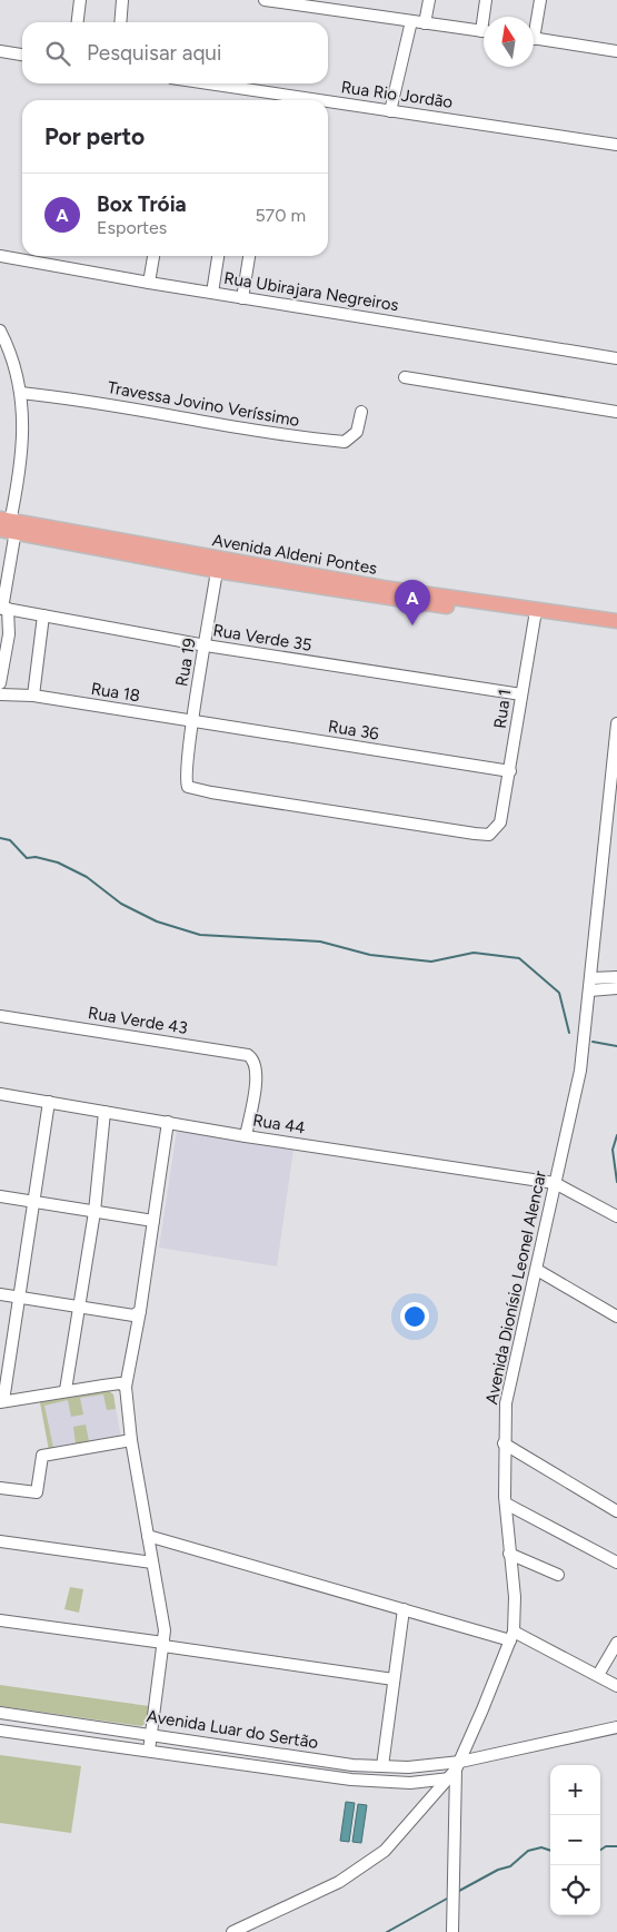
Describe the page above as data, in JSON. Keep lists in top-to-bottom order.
{
  "streets": {
    "main road": ["Avenida Aldeni Pontes"],
    "street": [
      "Rua Rio Jordão",
      "Rua Ubirajara Negreiros",
      "Travessa Jovino Veríssimo",
      "Rua Verde 35",
      "Rua 19",
      "Rua 18",
      "Rua 1",
      "Rua 36",
      "Rua Verde 43",
      "Rua 44",
      "Avenida Dionísio Leonel Alencar",
      "Avenida Luar do Sertão"
    ]
  },
  "crossings": [
    ["Avenida Aldeni Pontes", "Rua 19"],
    ["Avenida Aldeni Pontes", "Rua 1"],
    ["Rua Verde 35", "Rua 19"],
    ["Rua Verde 35", "Rua 1"],
    ["Rua 19", "Rua 18"],
    ["Rua 19", "Rua 1"],
    ["Rua 19", "Rua 36"],
    ["Rua 18", "Rua 36"],
    ["Rua 1", "Rua 36"],
    ["Rua Verde 43", "Rua 44"],
    ["Rua 44", "Avenida Dionísio Leonel Alencar"],
    ["Avenida Dionísio Leonel Alencar", "Avenida Luar do Sertão"]
  ],
  "north": "top",
  "page": {
    "search": "Pesquisar aqui",
    "heading": "Por perto",
    "list": [
      {
        "mark": "A",
        "name": "Box Tróia",
        "note": "Esportes",
        "value": "570 m"
      }
    ],
    "pins": "A",
    "map_buttons": ["+", "−"]
  }
}
